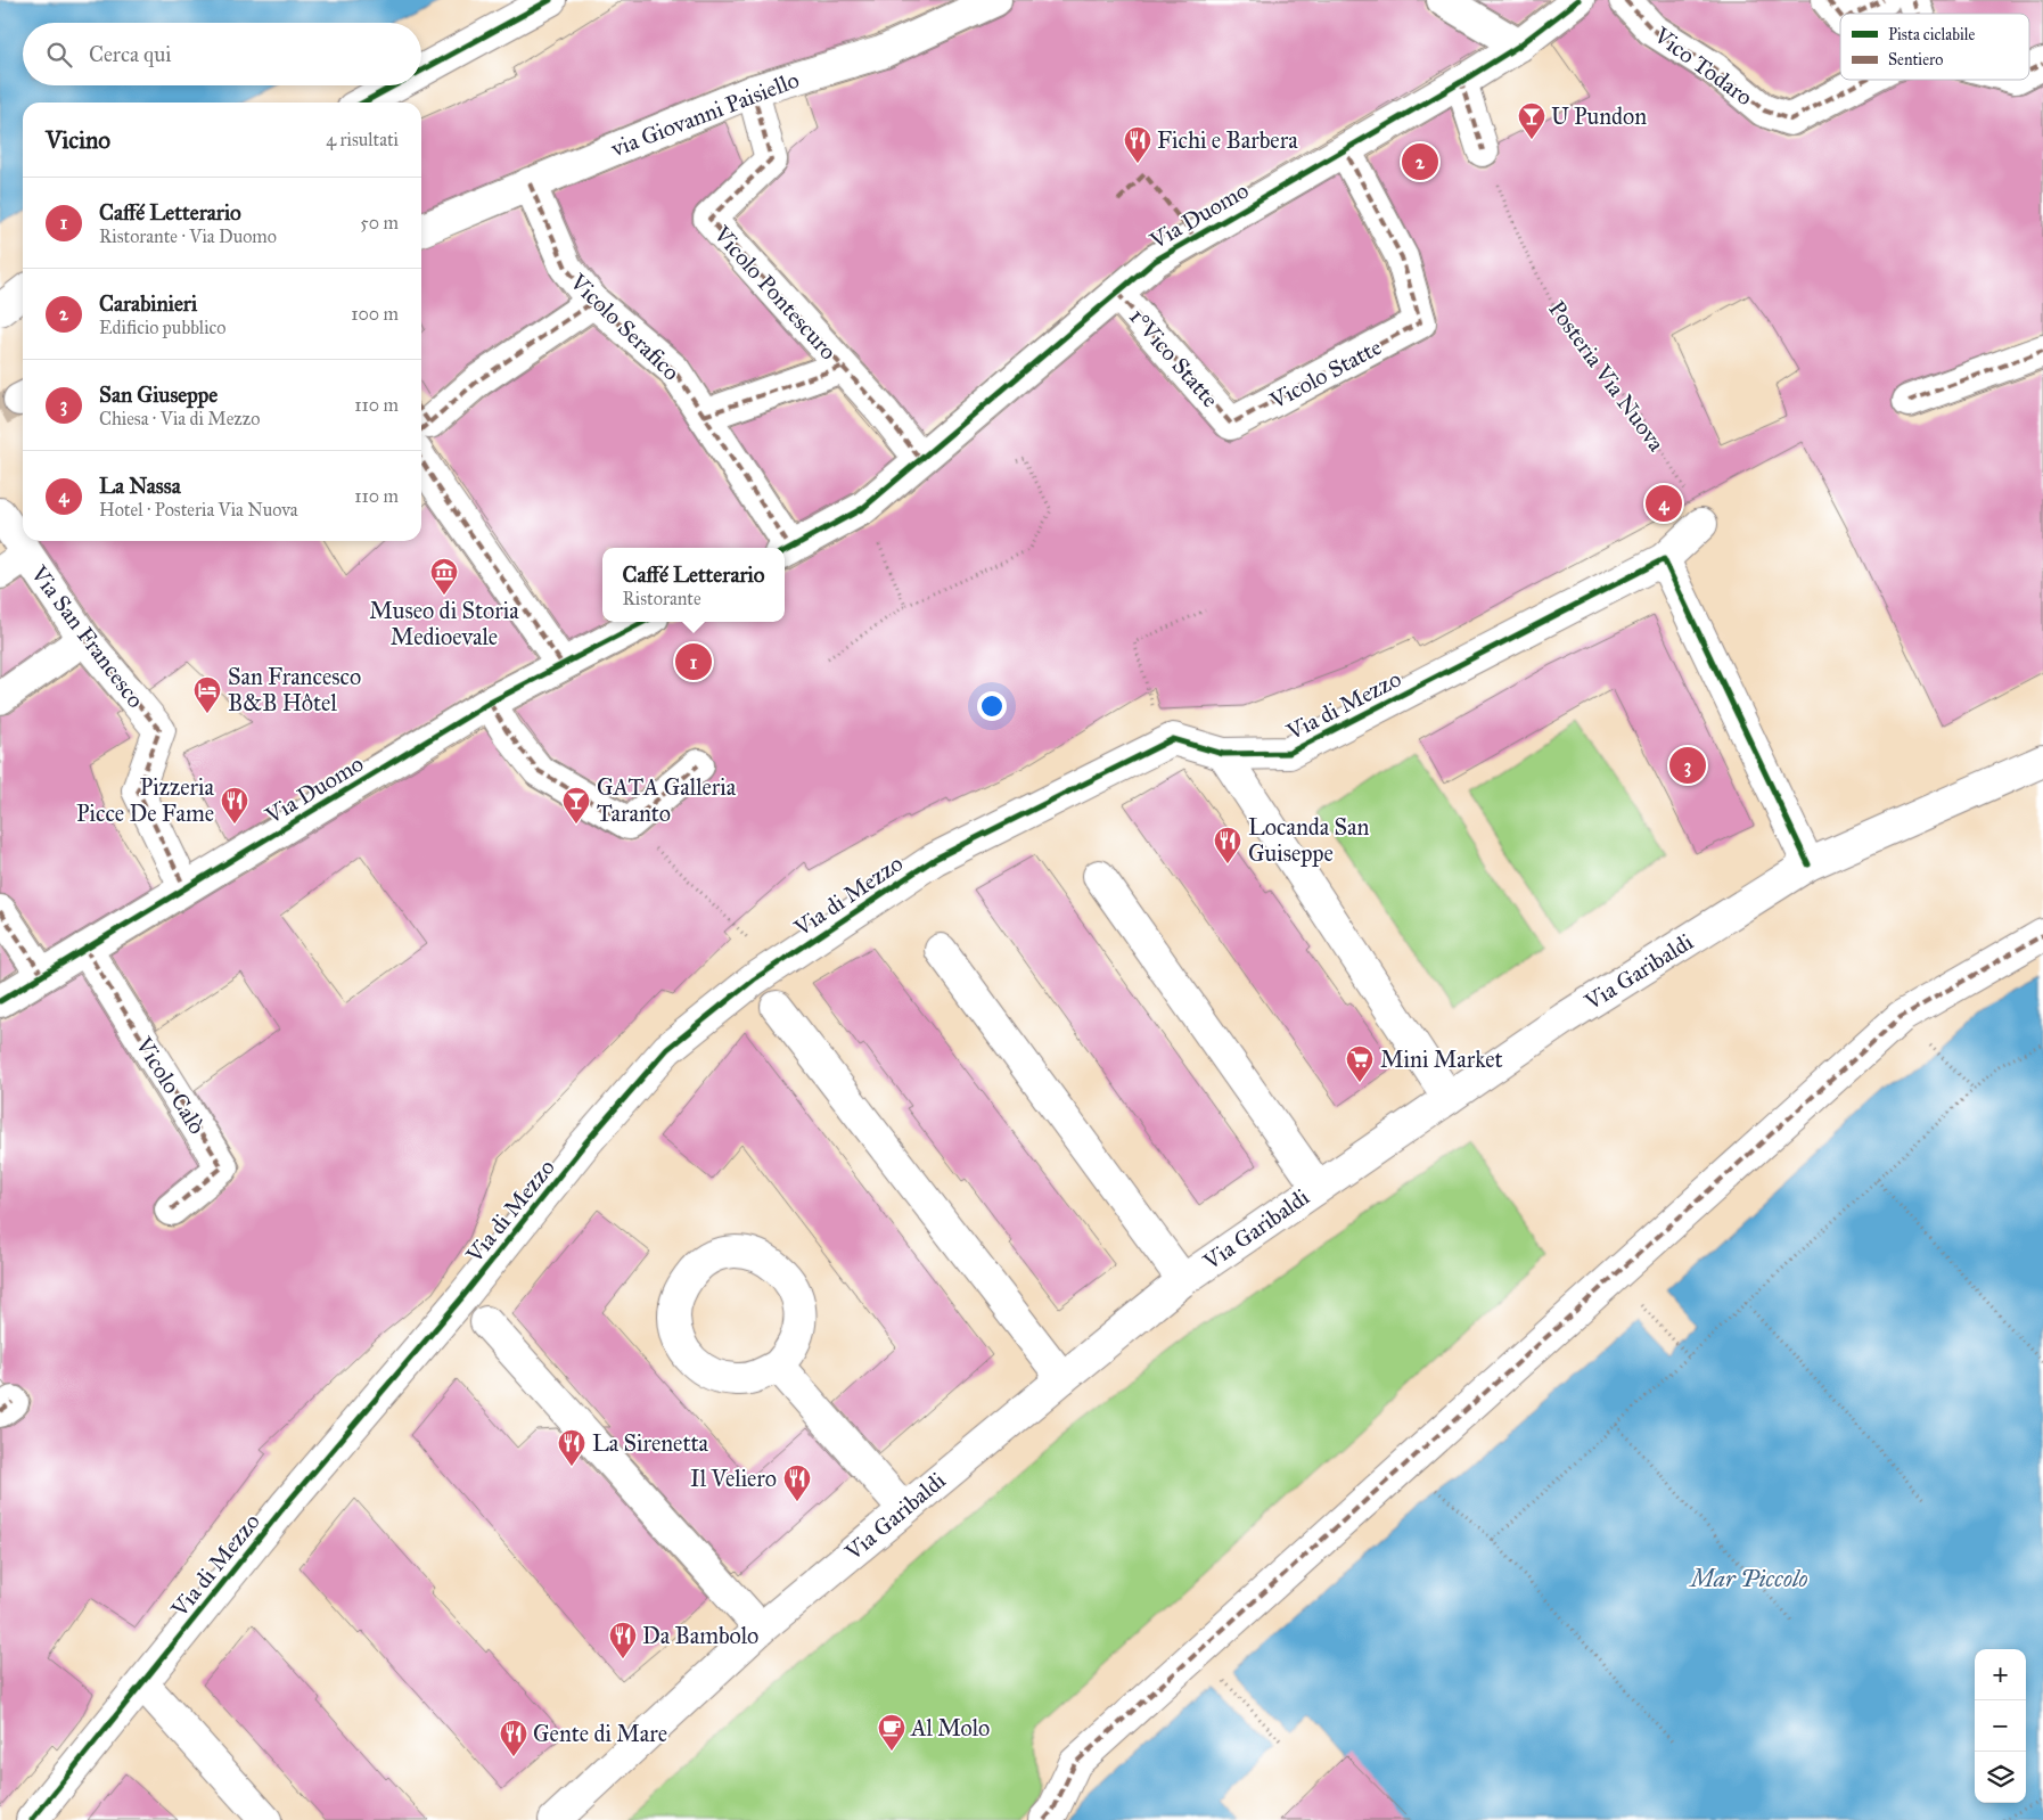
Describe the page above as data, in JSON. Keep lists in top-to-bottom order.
{
  "streets": {
    "street": [
      "Vico Todaro",
      "via Giovanni Paisiello",
      "Via Duomo",
      "Vicolo Pontescuro",
      "Vicolo Serafico",
      "1°Vico Statte",
      "Vicolo Statte",
      "Via San Francesco",
      "Via di Mezzo",
      "Via Garibaldi",
      "Vicolo Calò"
    ],
    "path": ["Posteria Via Nuova"]
  },
  "crossings": [
    ["via Giovanni Paisiello", "Vicolo Pontescuro"],
    ["via Giovanni Paisiello", "Vicolo Serafico"],
    ["Via Duomo", "Vicolo Pontescuro"],
    ["Via Duomo", "1°Vico Statte"],
    ["Via Duomo", "Vicolo Statte"],
    ["Via Duomo", "Via San Francesco"],
    ["Via Duomo", "Vicolo Calò"],
    ["1°Vico Statte", "Vicolo Statte"]
  ],
  "water": ["Mar Piccolo"],
  "places": {
    "bar": ["U Pundon", "GATA Galleria Taranto"],
    "restaurant": [
      "Fichi e Barbera",
      "Pizzeria Picce De Fame",
      "Locanda San Guiseppe",
      "La Sirenetta",
      "Il Veliero",
      "Da Bambolo",
      "Gente di Mare"
    ],
    "museum": ["Museo di Storia Medioevale"],
    "hotel": ["San Francesco B&B Hôtel"],
    "supermarket": ["Mini Market"],
    "cafe": ["Al Molo"]
  },
  "legend": ["Pista ciclabile", "Sentiero"],
  "page": {
    "search": "Cerca qui",
    "heading": ["Vicino", "4 risultati"],
    "pins": [
      "2",
      "4",
      "1",
      "3"
    ],
    "list": [
      {
        "mark": "1",
        "name": "Caffé Letterario",
        "note": "Ristorante · Via Duomo",
        "value": "50 m"
      },
      {
        "mark": "2",
        "name": "Carabinieri",
        "note": "Edificio pubblico",
        "value": "100 m"
      },
      {
        "mark": "3",
        "name": "San Giuseppe",
        "note": "Chiesa · Via di Mezzo",
        "value": "110 m"
      },
      {
        "mark": "4",
        "name": "La Nassa",
        "note": "Hotel · Posteria Via Nuova",
        "value": "110 m"
      }
    ],
    "popup": ["Caffé Letterario", "Ristorante"],
    "map_buttons": ["+", "−"]
  }
}
